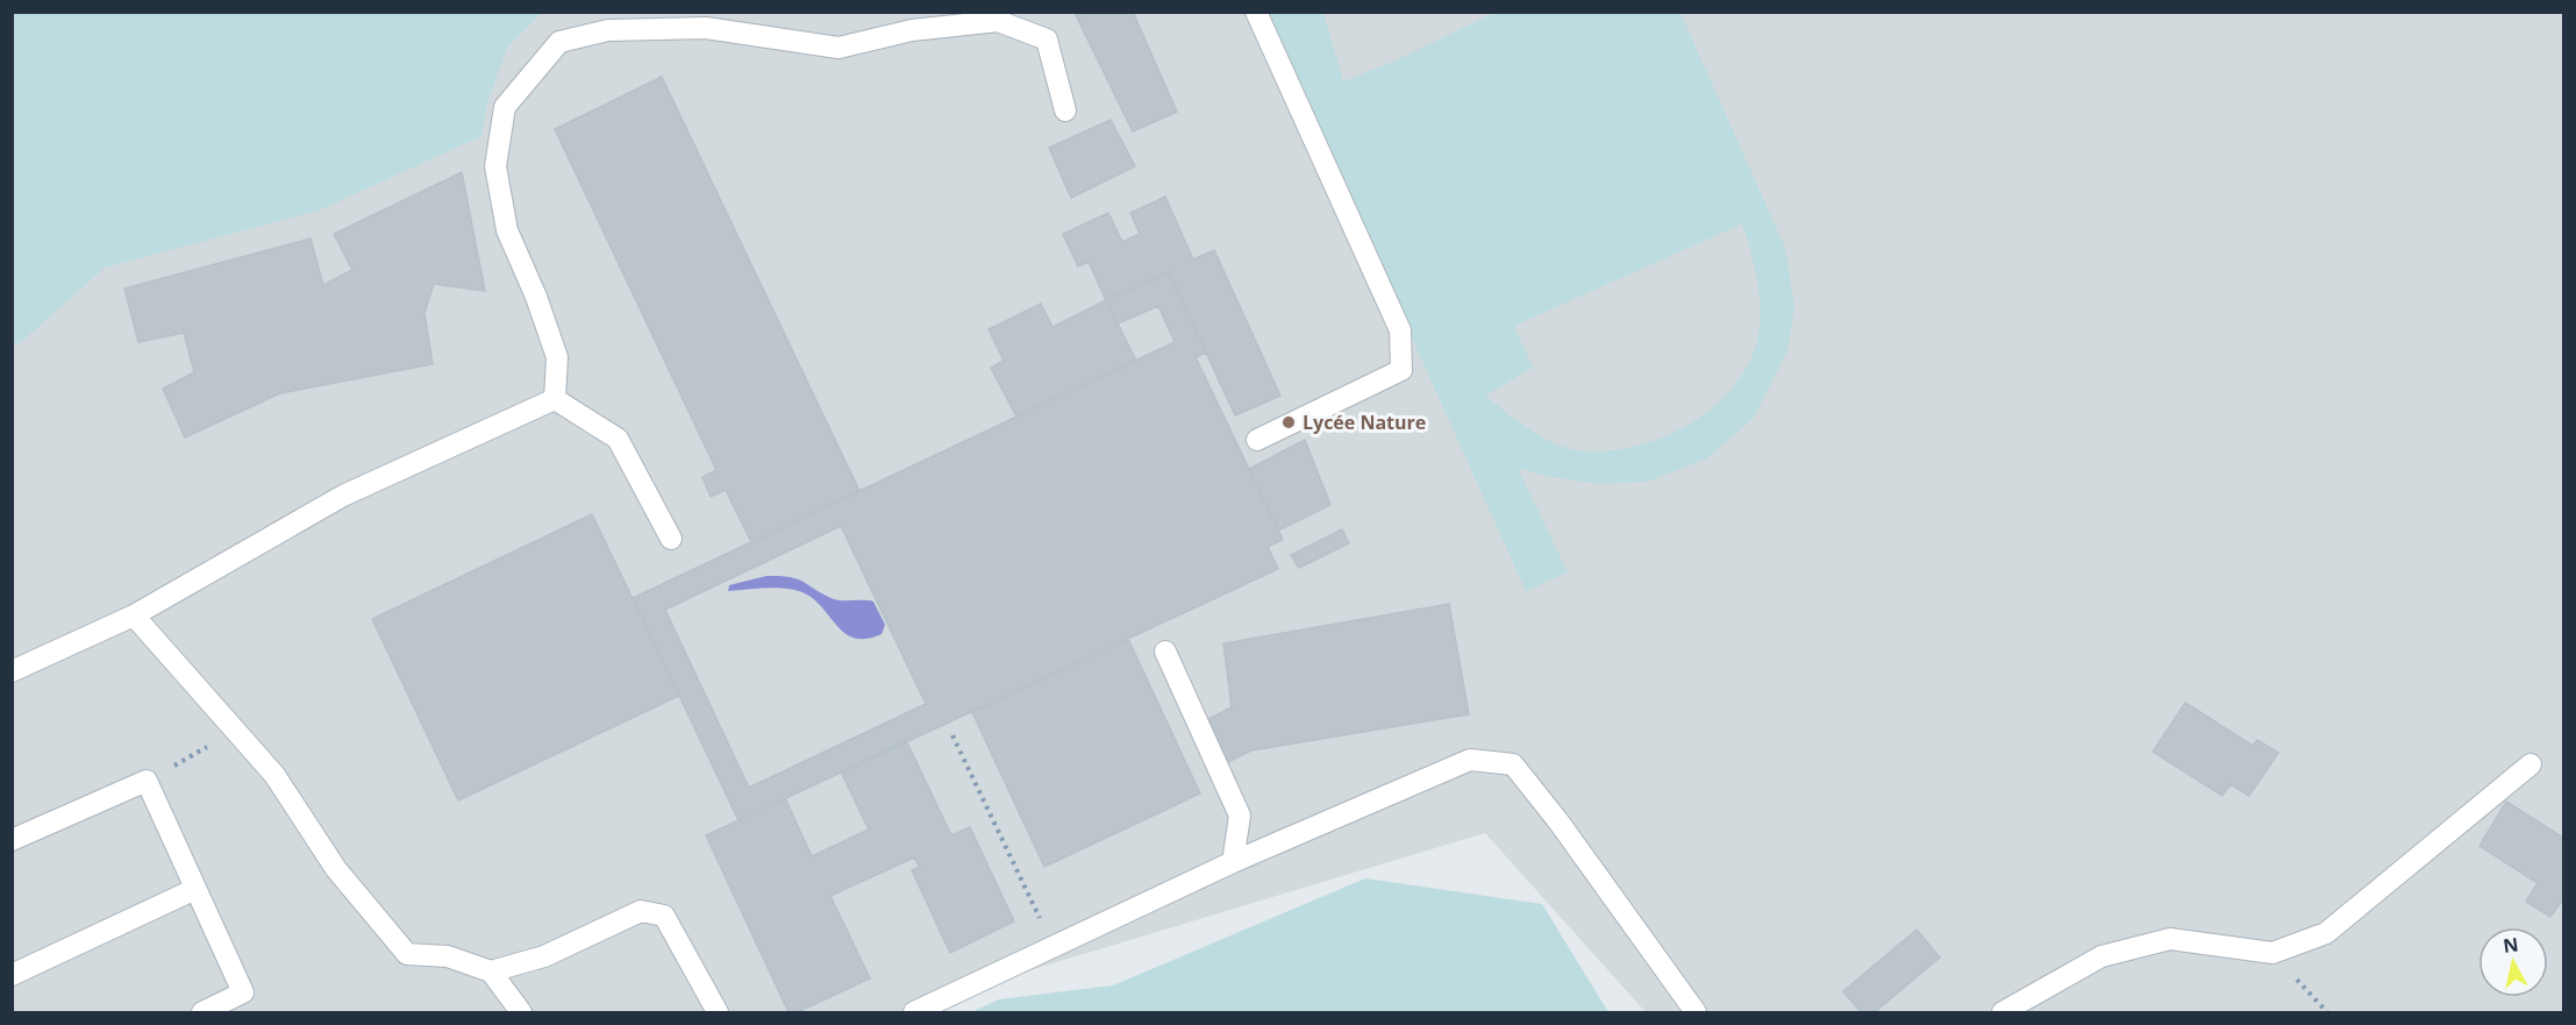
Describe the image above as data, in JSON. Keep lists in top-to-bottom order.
{
  "places": ["Lycée Nature"],
  "north": "top"
}
